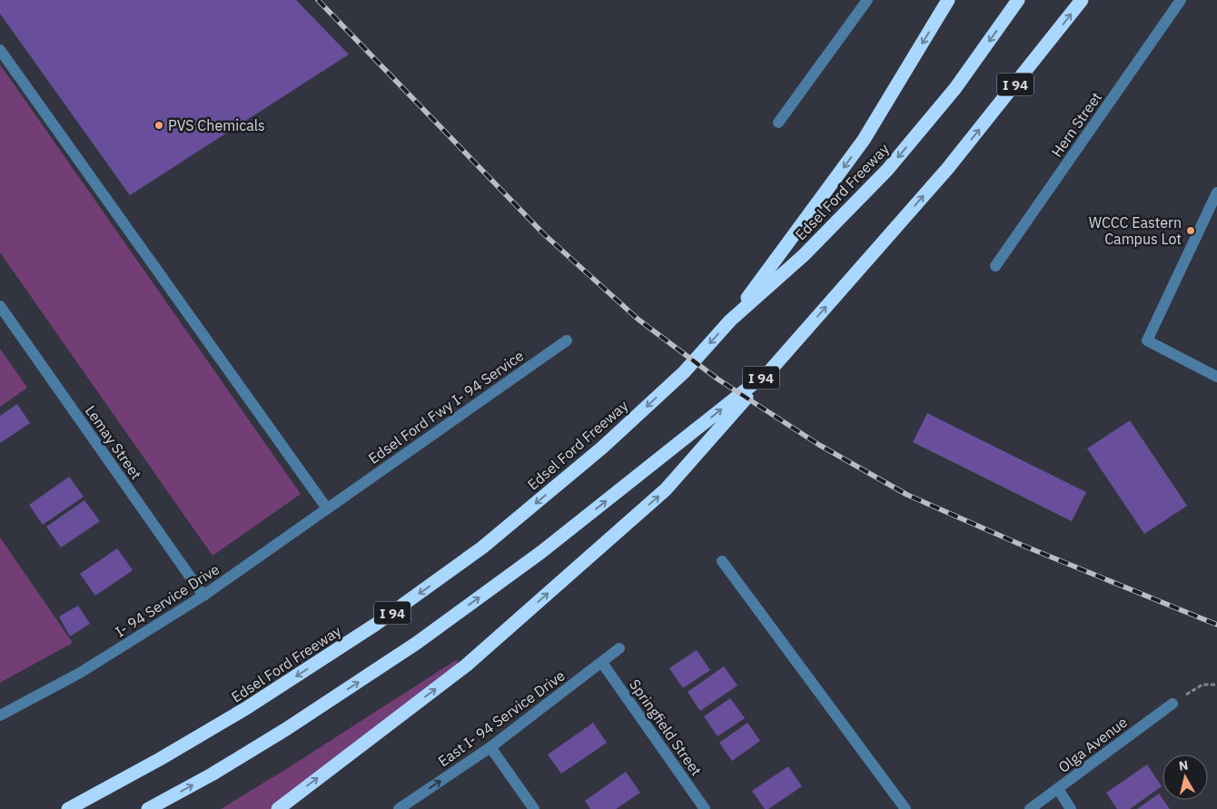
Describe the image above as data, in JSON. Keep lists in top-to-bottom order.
{
  "streets": {
    "highway": ["I 94", "Edsel Ford Freeway"],
    "street": [
      "Hern Street",
      "Edsel Ford Fwy I- 94 Service",
      "Lemay Street",
      "I- 94 Service Drive",
      "East I- 94 Service Drive",
      "Springfield Street",
      "Olga Avenue"
    ]
  },
  "crossings": [
    ["Edsel Ford Fwy I- 94 Service", "I- 94 Service Drive"],
    ["Lemay Street", "I- 94 Service Drive"],
    ["East I- 94 Service Drive", "Springfield Street"]
  ],
  "one_way": ["East I- 94 Service Drive"],
  "places": ["PVS Chemicals", "WCCC Eastern Campus Lot"],
  "north": "top"
}
